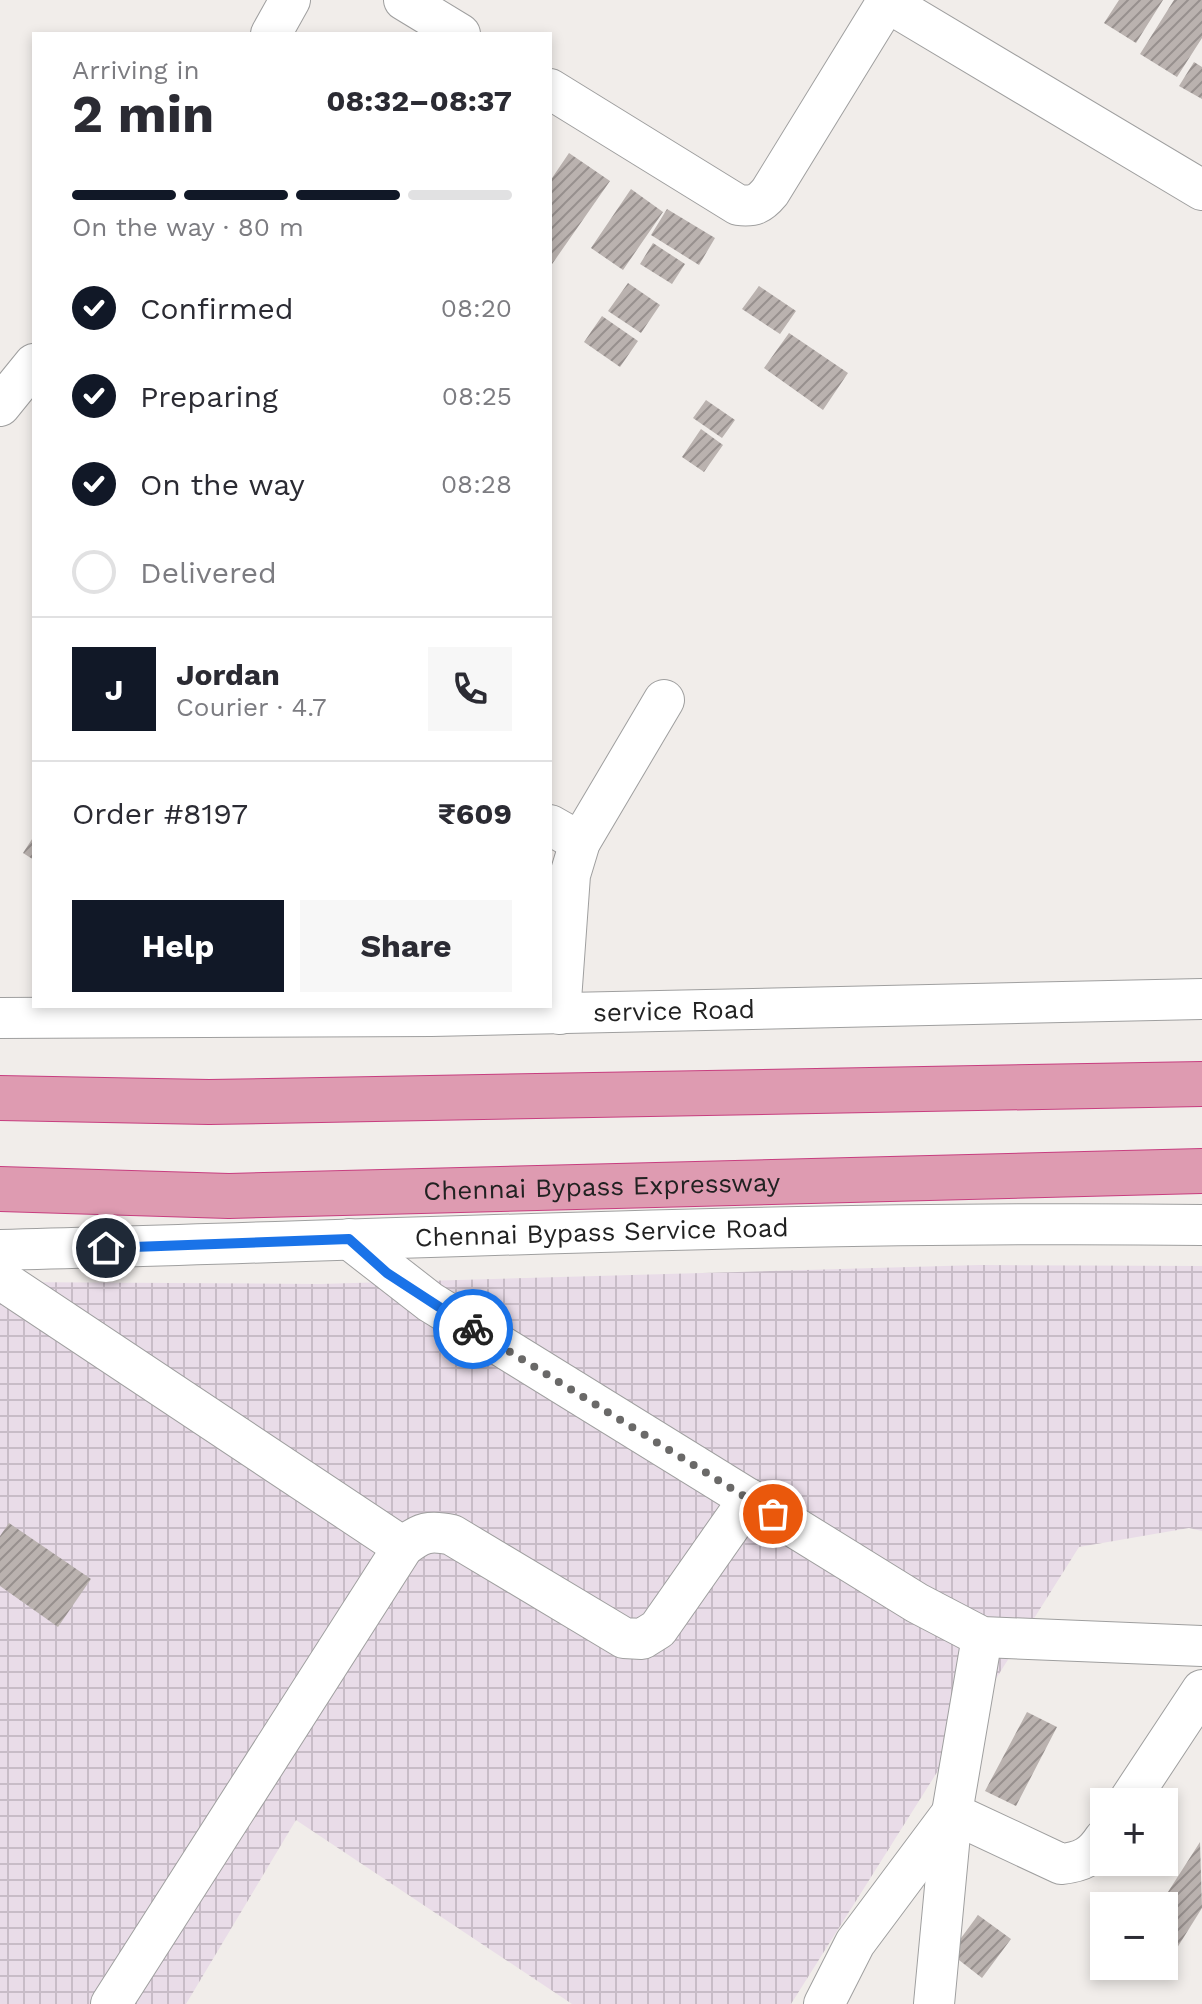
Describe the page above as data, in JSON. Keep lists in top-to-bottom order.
{
  "streets": {
    "highway": ["Chennai Bypass Expressway"],
    "street": ["service Road", "Chennai Bypass Service Road"]
  },
  "page": {
    "heading": ["2 min", "Arriving in", "08:32–08:37"],
    "panel": [
      "Jordan",
      "Courier · 4.7",
      "Order #8197",
      "₹609"
    ],
    "bar": "On the way · 80 m",
    "list": [
      ["Confirmed", "08:20"],
      ["Preparing", "08:25"],
      ["On the way", "08:28"],
      "Delivered"
    ],
    "round": "J",
    "buttons": ["Help", "Share"],
    "map_buttons": ["+", "−"]
  }
}
